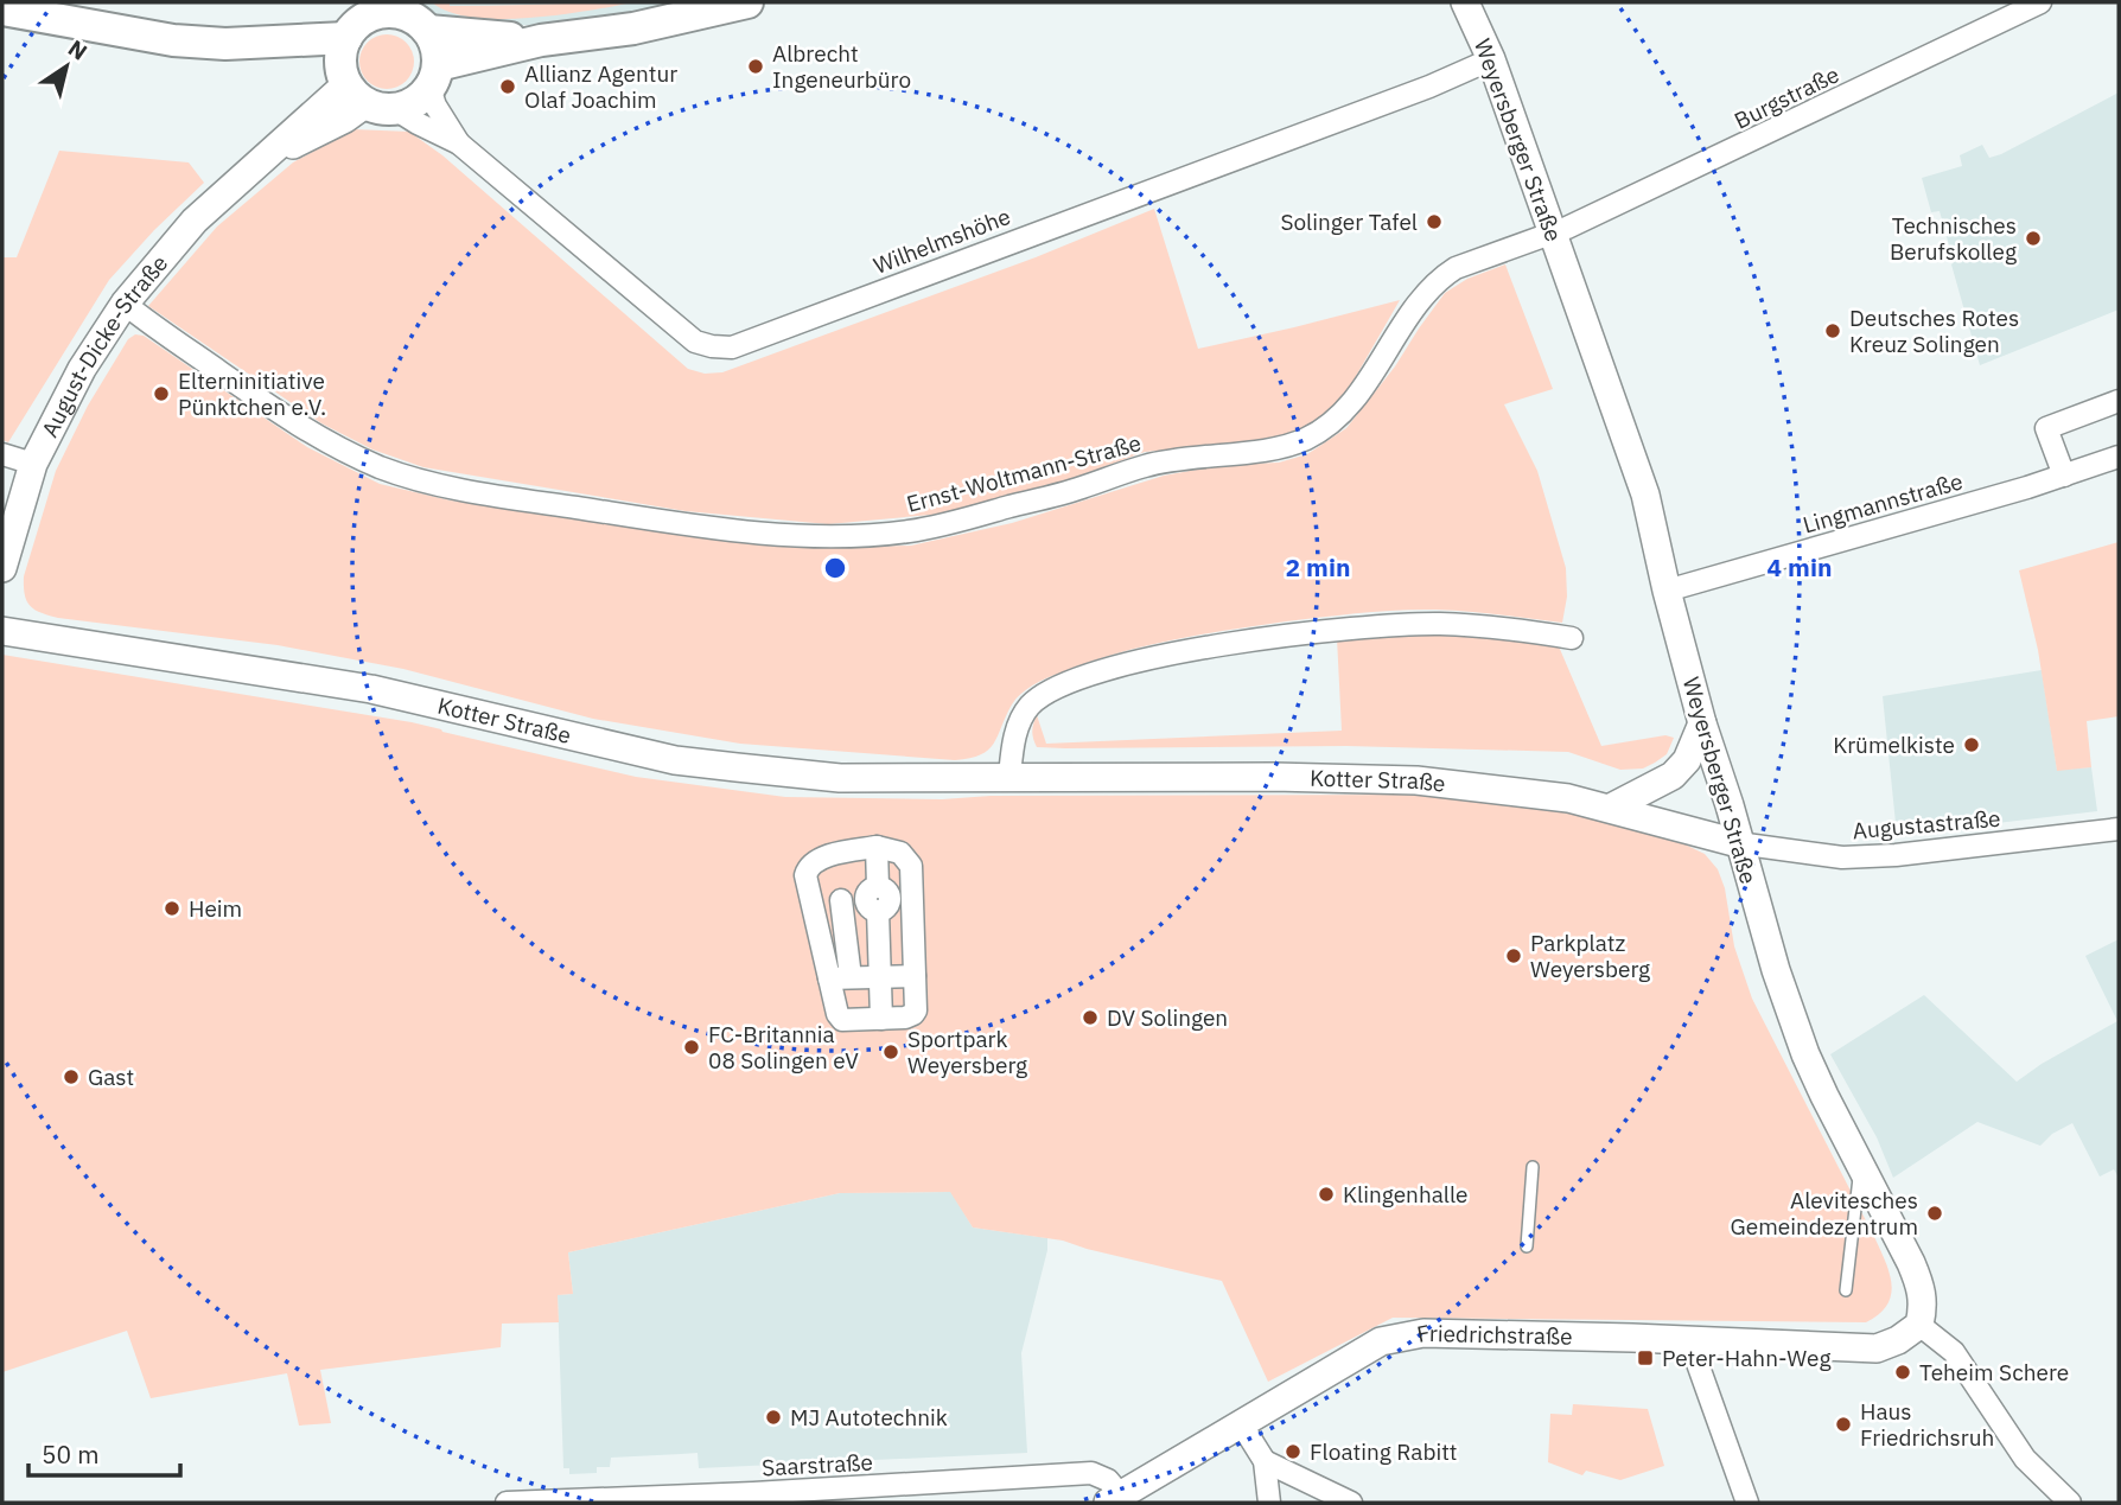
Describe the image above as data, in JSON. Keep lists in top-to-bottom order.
{
  "streets": {
    "street": [
      "Burgstraße",
      "Weyersberger Straße",
      "Wilhelmshöhe",
      "August-Dicke-Straße",
      "Ernst-Woltmann-Straße",
      "Lingmannstraße",
      "Kotter Straße",
      "Augustastraße",
      "Friedrichstraße",
      "Saarstraße"
    ]
  },
  "crossings": [
    ["Burgstraße", "Weyersberger Straße"],
    ["Burgstraße", "Ernst-Woltmann-Straße"],
    ["Weyersberger Straße", "Wilhelmshöhe"],
    ["Weyersberger Straße", "Ernst-Woltmann-Straße"],
    ["Weyersberger Straße", "Lingmannstraße"],
    ["Weyersberger Straße", "Kotter Straße"],
    ["Weyersberger Straße", "Augustastraße"],
    ["Weyersberger Straße", "Friedrichstraße"],
    ["Wilhelmshöhe", "August-Dicke-Straße"],
    ["August-Dicke-Straße", "Ernst-Woltmann-Straße"],
    ["Kotter Straße", "Augustastraße"],
    ["Friedrichstraße", "Saarstraße"]
  ],
  "places": {
    "other": [
      "Albrecht Ingeneurbüro",
      "Allianz Agentur Olaf Joachim",
      "Solinger Tafel",
      "Technisches Berufskolleg",
      "Deutsches Rotes Kreuz Solingen",
      "Elterninitiative Pünktchen e.V.",
      "Krümelkiste",
      "Heim",
      "Parkplatz Weyersberg",
      "DV Solingen",
      "FC-Britannia 08 Solingen eV",
      "Sportpark Weyersberg",
      "Gast",
      "Klingenhalle",
      "Alevitesches Gemeindezentrum",
      "Teheim Schere",
      "MJ Autotechnik",
      "Haus Friedrichsruh",
      "Floating Rabitt"
    ],
    "transit": ["Peter-Hahn-Weg"]
  },
  "scale_bar": "50 m",
  "north": "top right",
  "rings": ["2 min", "4 min"]
}
